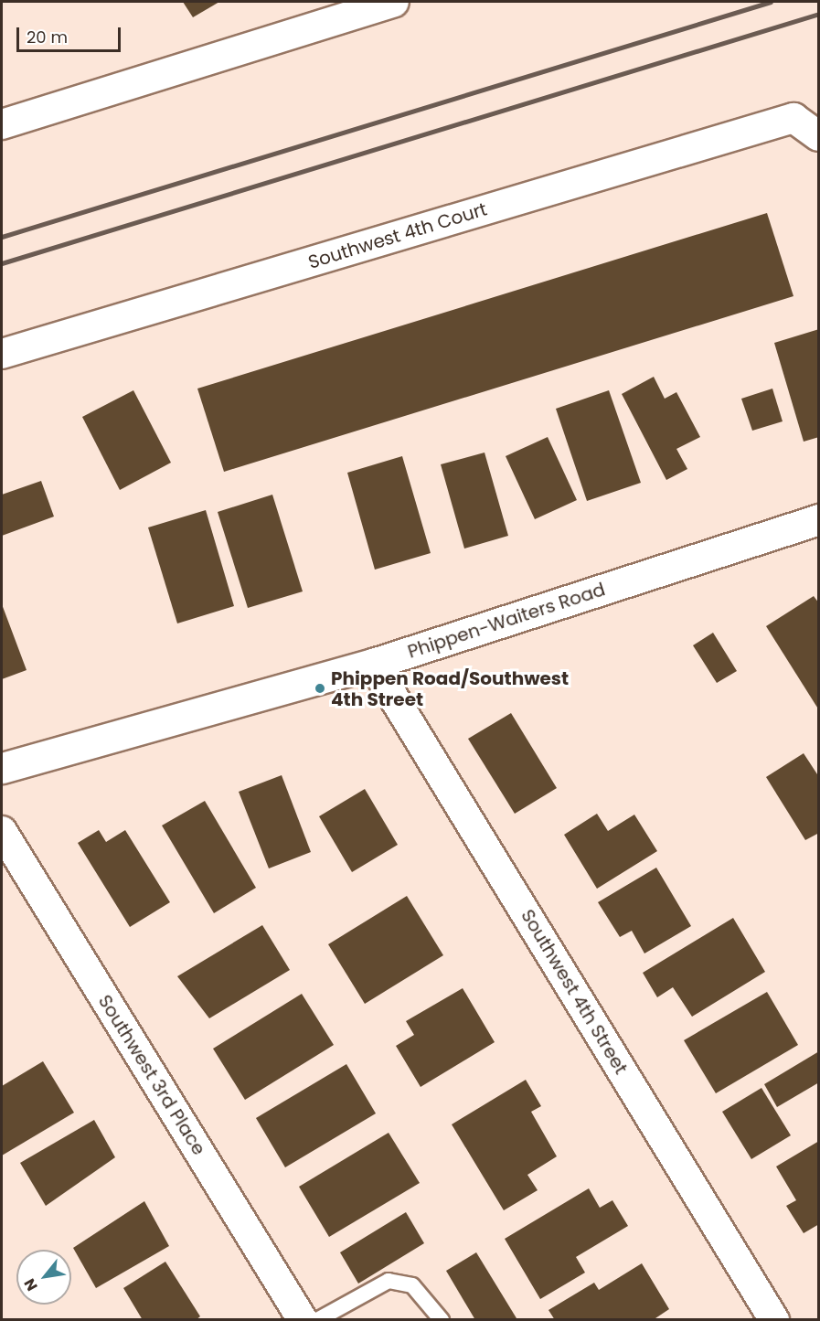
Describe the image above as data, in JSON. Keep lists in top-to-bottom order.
{
  "streets": {
    "street": [
      "Southwest 4th Court",
      "Phippen-Waiters Road",
      "Southwest 4th Street",
      "Southwest 3rd Place"
    ]
  },
  "crossings": [
    ["Phippen-Waiters Road", "Southwest 4th Street"]
  ],
  "places": ["Phippen Road/Southwest 4th Street"],
  "scale_bar": "20 m",
  "north": "bottom left"
}
